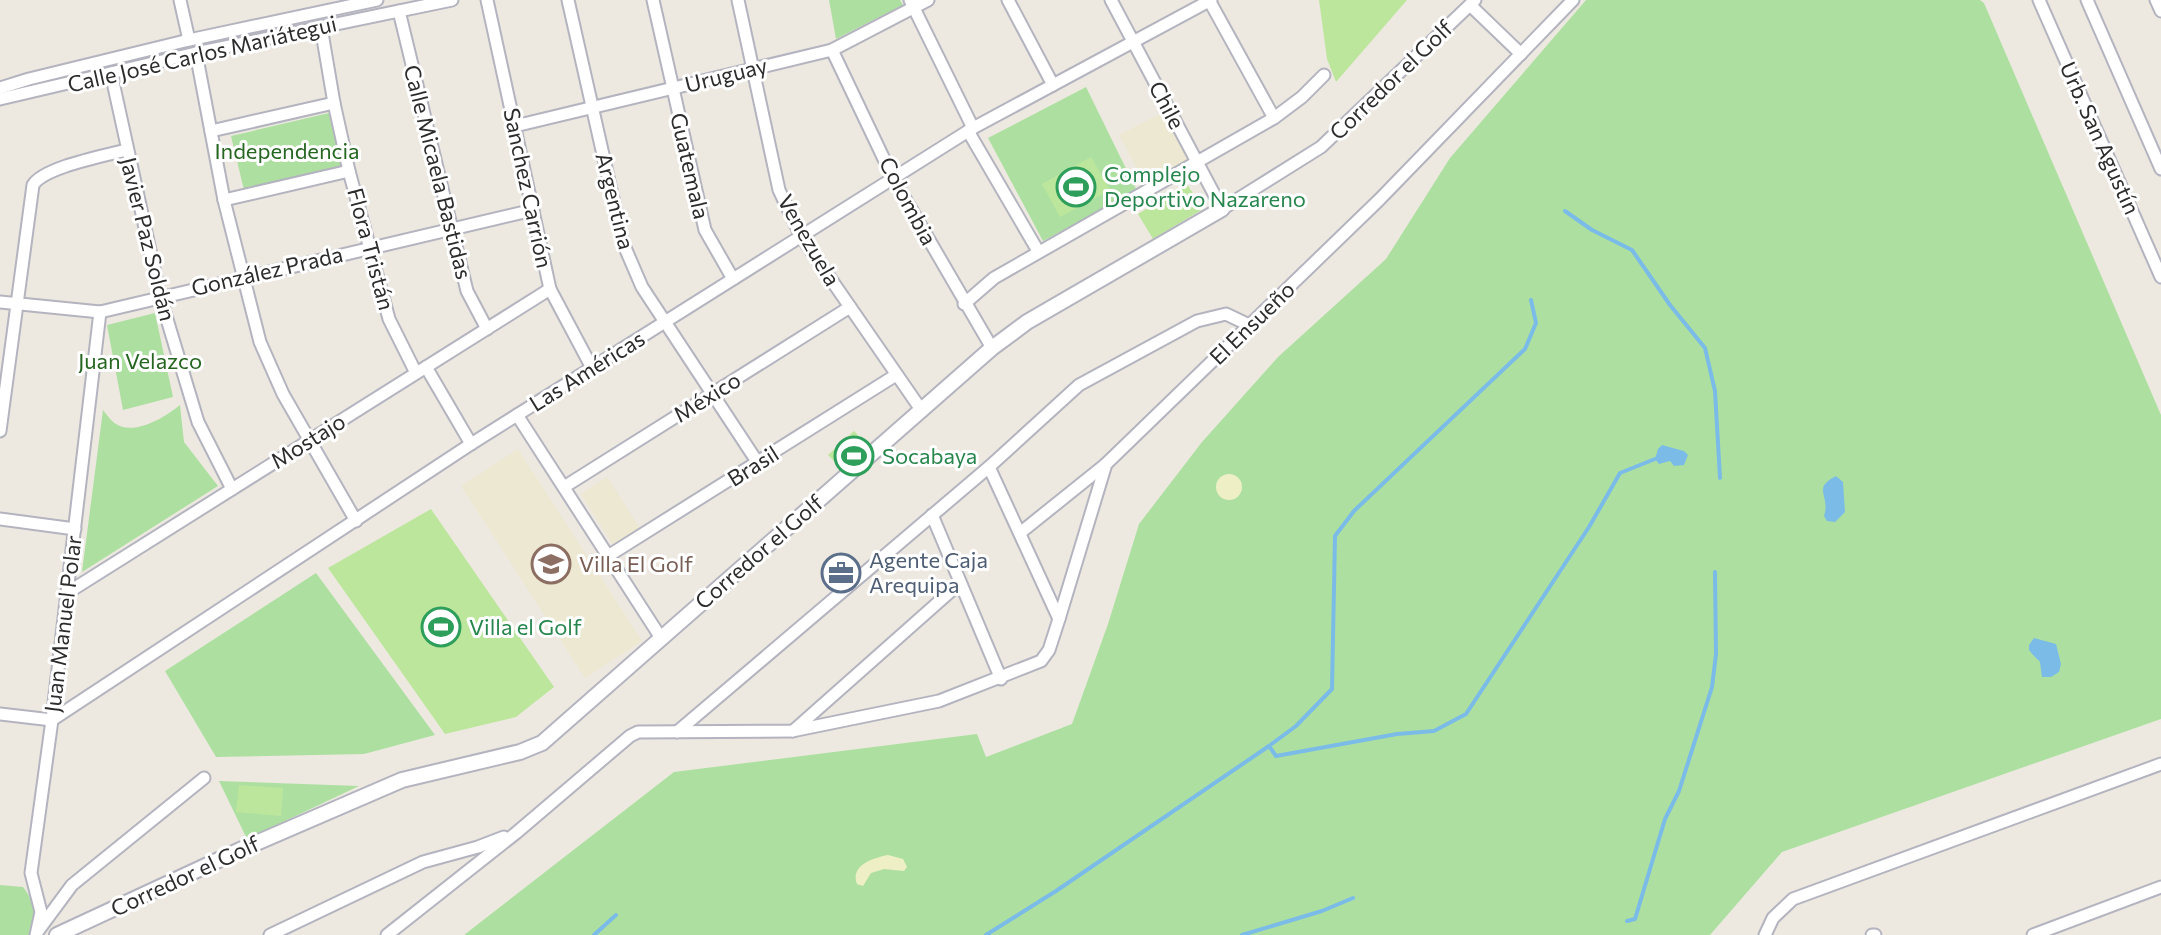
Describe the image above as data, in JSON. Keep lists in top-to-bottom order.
{
  "streets": {
    "street": [
      "Calle José Carlos Mariátegui",
      "Uruguay",
      "Corredor el Golf",
      "Chile",
      "Urb. San Agustín",
      "Guatemala",
      "Calle Micaela Bastidas",
      "Sanchez Carrión",
      "Argentina",
      "Colombia",
      "Javier Paz Soldán",
      "Venezuela",
      "Flora Tristán",
      "González Prada",
      "El Ensueño",
      "Las Américas",
      "México",
      "Mostajo",
      "Brasil",
      "Juan Manuel Polar"
    ]
  },
  "crossings": [
    ["Calle José Carlos Mariátegui", "Calle Micaela Bastidas"],
    ["Calle José Carlos Mariátegui", "Javier Paz Soldán"],
    ["Calle José Carlos Mariátegui", "Flora Tristán"],
    ["Uruguay", "Guatemala"],
    ["Uruguay", "Sanchez Carrión"],
    ["Uruguay", "Argentina"],
    ["Uruguay", "Colombia"],
    ["Uruguay", "Venezuela"],
    ["Corredor el Golf", "Chile"],
    ["Corredor el Golf", "Colombia"],
    ["Corredor el Golf", "Venezuela"],
    ["Chile", "Las Américas"],
    ["Guatemala", "Las Américas"],
    ["Calle Micaela Bastidas", "González Prada"],
    ["Calle Micaela Bastidas", "Mostajo"],
    ["Sanchez Carrión", "González Prada"],
    ["Sanchez Carrión", "Las Américas"],
    ["Sanchez Carrión", "Mostajo"],
    ["Argentina", "Las Américas"],
    ["Argentina", "México"],
    ["Argentina", "Brasil"],
    ["Colombia", "Las Américas"],
    ["Javier Paz Soldán", "González Prada"],
    ["Javier Paz Soldán", "Mostajo"],
    ["Venezuela", "Las Américas"],
    ["Venezuela", "México"],
    ["Venezuela", "Brasil"],
    ["Flora Tristán", "González Prada"],
    ["Flora Tristán", "Las Américas"],
    ["Flora Tristán", "Mostajo"],
    ["González Prada", "Juan Manuel Polar"],
    ["Las Américas", "Juan Manuel Polar"],
    ["Mostajo", "Juan Manuel Polar"]
  ],
  "parks": ["Independencia", "Juan Velazco"],
  "places": {
    "sports": ["Complejo Deportivo Nazareno", "Socabaya", "Villa el Golf"],
    "school or university": ["Villa El Golf"],
    "office": ["Agente Caja Arequipa"]
  }
}
